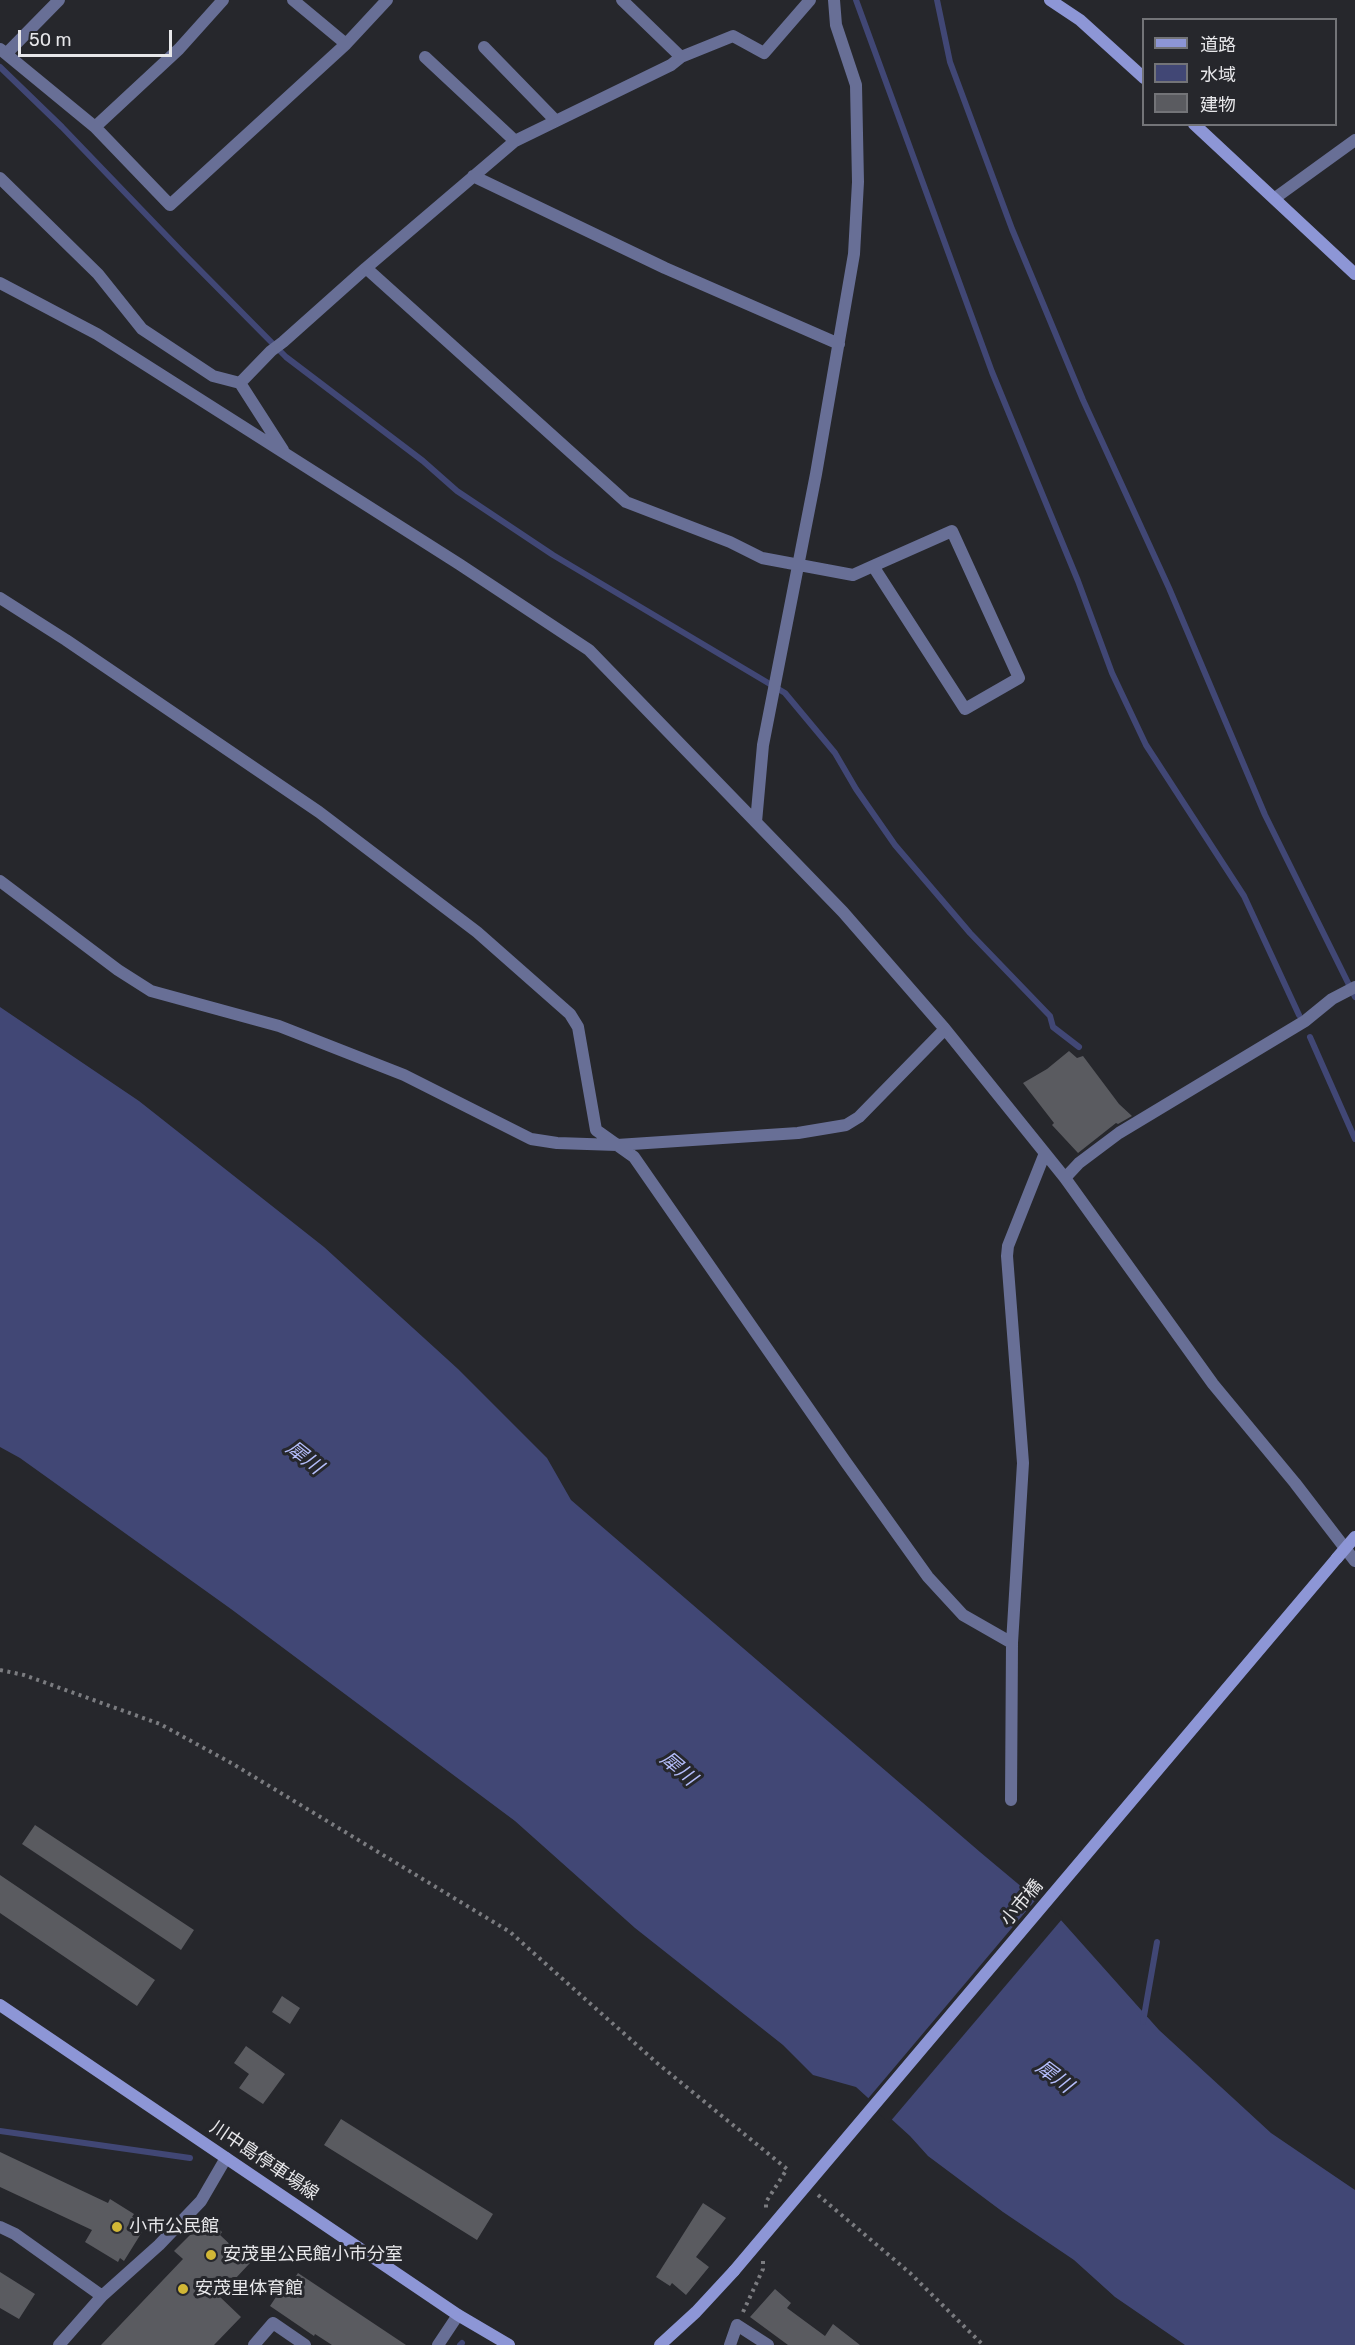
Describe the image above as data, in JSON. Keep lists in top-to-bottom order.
{
  "streets": {
    "main road": ["小市橋", "川中島停車場線"]
  },
  "water": ["犀川"],
  "places": ["小市公民館", "安茂里公民館小市分室", "安茂里体育館"],
  "legend": ["道路", "水域", "建物"],
  "scale_bar": "50 m"
}
